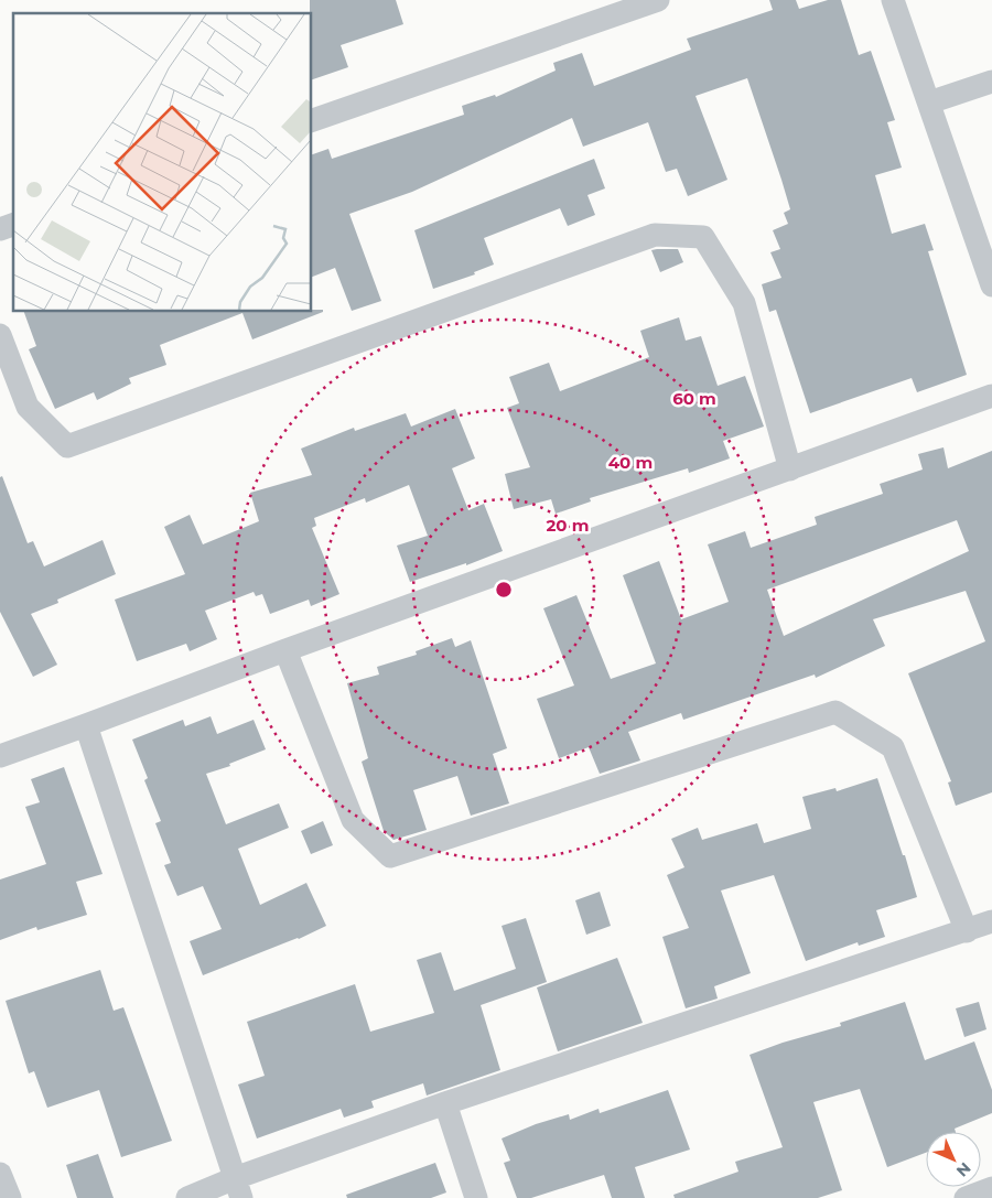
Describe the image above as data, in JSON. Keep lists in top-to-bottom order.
{
  "north": "bottom right",
  "rings": ["60 m", "40 m", "20 m"]
}
